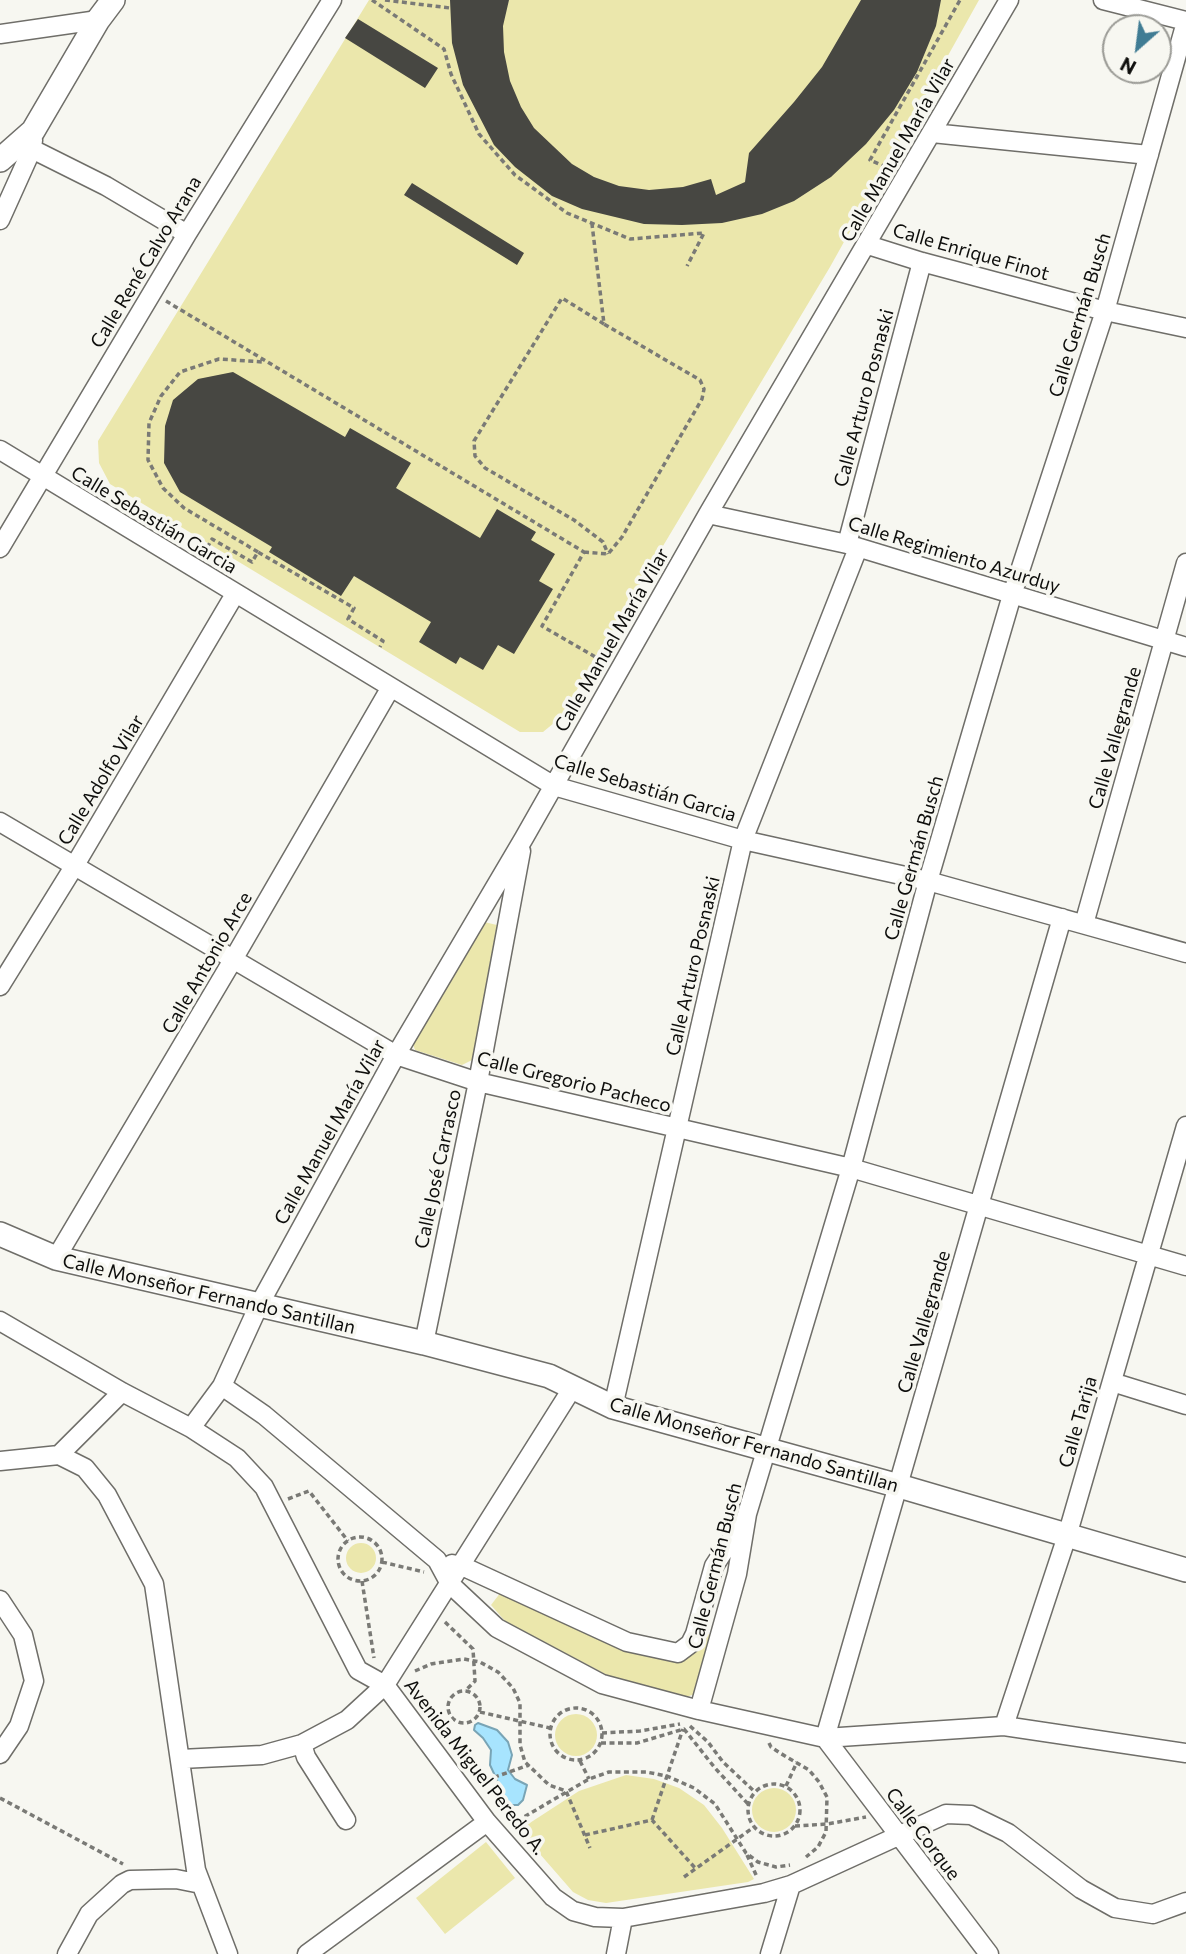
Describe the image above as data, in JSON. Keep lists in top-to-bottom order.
{
  "streets": {
    "main road": ["Calle Monseñor Fernando Santillan"],
    "street": [
      "Calle Manuel María Vilar",
      "Calle Enrique Finot",
      "Calle René Calvo Arana",
      "Calle Germán Busch",
      "Calle Arturo Posnaski",
      "Calle Sebastián Garcia",
      "Calle Regimiento Azurduy",
      "Calle Vallegrande",
      "Calle Adolfo Vilar",
      "Calle Antonio Arce",
      "Calle Gregorio Pacheco",
      "Calle José Carrasco",
      "Calle Tarija",
      "Avenida Miguel Peredo A.",
      "Calle Corque"
    ]
  },
  "crossings": [
    ["Calle Manuel María Vilar", "Calle Enrique Finot"],
    ["Calle Manuel María Vilar", "Calle Sebastián Garcia"],
    ["Calle Manuel María Vilar", "Calle Regimiento Azurduy"],
    ["Calle Manuel María Vilar", "Calle Gregorio Pacheco"],
    ["Calle Manuel María Vilar", "Calle José Carrasco"],
    ["Calle Manuel María Vilar", "Calle Monseñor Fernando Santillan"],
    ["Calle Manuel María Vilar", "Avenida Miguel Peredo A."],
    ["Calle Enrique Finot", "Calle Germán Busch"],
    ["Calle Enrique Finot", "Calle Arturo Posnaski"],
    ["Calle René Calvo Arana", "Calle Sebastián Garcia"],
    ["Calle Germán Busch", "Calle Sebastián Garcia"],
    ["Calle Germán Busch", "Calle Regimiento Azurduy"],
    ["Calle Germán Busch", "Calle Gregorio Pacheco"],
    ["Calle Germán Busch", "Calle Monseñor Fernando Santillan"],
    ["Calle Arturo Posnaski", "Calle Sebastián Garcia"],
    ["Calle Arturo Posnaski", "Calle Regimiento Azurduy"],
    ["Calle Arturo Posnaski", "Calle Gregorio Pacheco"],
    ["Calle Arturo Posnaski", "Calle Monseñor Fernando Santillan"],
    ["Calle Sebastián Garcia", "Calle Vallegrande"],
    ["Calle Sebastián Garcia", "Calle Adolfo Vilar"],
    ["Calle Sebastián Garcia", "Calle Antonio Arce"],
    ["Calle Regimiento Azurduy", "Calle Vallegrande"],
    ["Calle Vallegrande", "Calle Gregorio Pacheco"],
    ["Calle Vallegrande", "Calle Monseñor Fernando Santillan"],
    ["Calle Vallegrande", "Calle Corque"],
    ["Calle Adolfo Vilar", "Calle Gregorio Pacheco"],
    ["Calle Antonio Arce", "Calle Gregorio Pacheco"],
    ["Calle Antonio Arce", "Calle Monseñor Fernando Santillan"],
    ["Calle Gregorio Pacheco", "Calle José Carrasco"],
    ["Calle Gregorio Pacheco", "Calle Tarija"],
    ["Calle José Carrasco", "Calle Monseñor Fernando Santillan"],
    ["Calle Monseñor Fernando Santillan", "Calle Tarija"],
    ["Avenida Miguel Peredo A.", "Calle Corque"]
  ],
  "north": "bottom left"
}
